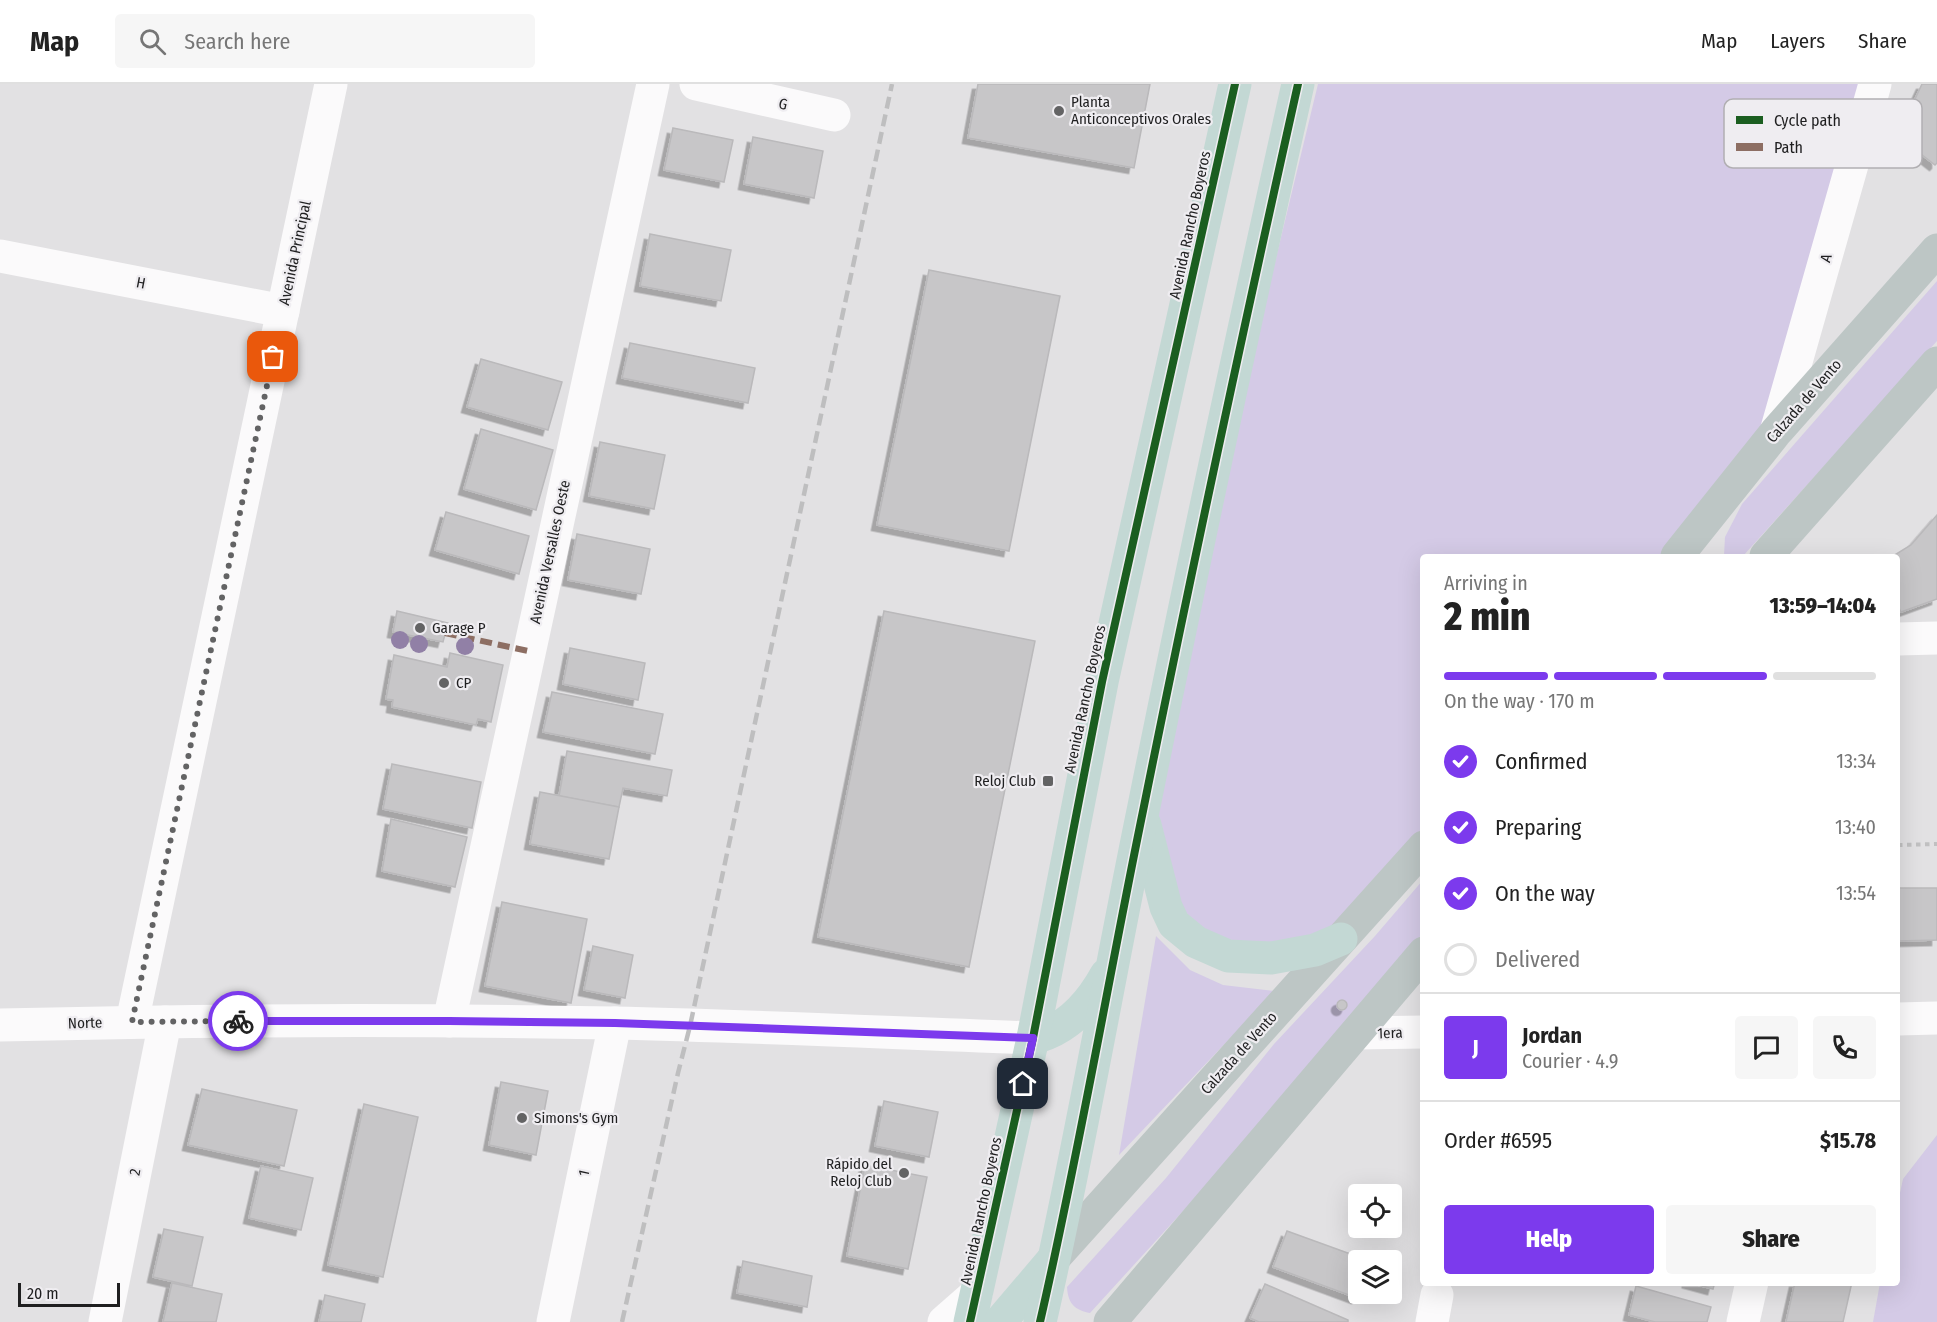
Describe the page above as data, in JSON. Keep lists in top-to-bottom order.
{
  "streets": {
    "highway": ["Avenida Rancho Boyeros"],
    "main road": ["Calzada de Vento"],
    "street": [
      "G",
      "Avenida Principal",
      "A",
      "H",
      "Avenida Versalles Oeste",
      "Norte",
      "1era",
      "2",
      "1"
    ]
  },
  "crossings": [
    ["Avenida Rancho Boyeros", "Norte"],
    ["Avenida Principal", "H"],
    ["Avenida Principal", "Norte"],
    ["A", "Calzada de Vento"],
    ["Avenida Versalles Oeste", "Norte"],
    ["Norte", "2"],
    ["Norte", "1"]
  ],
  "places": {
    "other": [
      "Planta Anticonceptivos Orales",
      "Garage P",
      "CP",
      "Simons's Gym",
      "Rápido del Reloj Club"
    ],
    "transit": ["Reloj Club"]
  },
  "legend": ["Cycle path", "Path"],
  "scale_bar": "20 m",
  "page": {
    "header": "Map",
    "search": "Search here",
    "nav": ["Map", "Layers", "Share"],
    "heading": ["2 min", "Arriving in", "13:59–14:04"],
    "panel": [
      "Jordan",
      "Courier · 4.9",
      "Order #6595",
      "$15.78"
    ],
    "bar": "On the way · 170 m",
    "list": [
      ["Confirmed", "13:34"],
      ["Preparing", "13:40"],
      ["On the way", "13:54"],
      "Delivered"
    ],
    "round": "J",
    "buttons": ["Help", "Share"],
    "scale": "20 m"
  }
}
